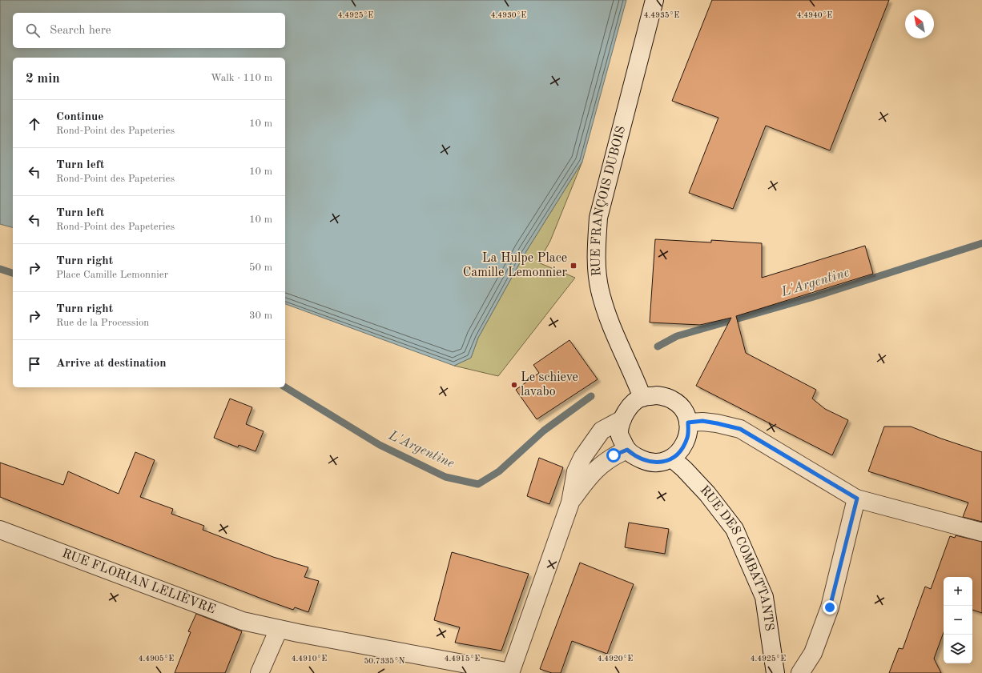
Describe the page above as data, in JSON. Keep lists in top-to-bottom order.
{
  "streets": {
    "street": ["RUE FRANÇOIS DUBOIS", "RUE DES COMBATTANTS", "RUE FLORIAN LELIÈVRE"]
  },
  "crossings": [
    ["RUE FRANÇOIS DUBOIS", "RUE DES COMBATTANTS"]
  ],
  "water": ["L'Argentine"],
  "places": {
    "transit": ["La Hulpe Place Camille Lemonnier"],
    "other": ["Le schieve lavabo"]
  },
  "north": "top left",
  "page": {
    "search": "Search here",
    "heading": ["2 min", "Walk · 110 m"],
    "list": [
      ["Continue", "Rond-Point des Papeteries", "10 m"],
      ["Turn left", "Rond-Point des Papeteries", "10 m"],
      ["Turn left", "Rond-Point des Papeteries", "10 m"],
      ["Turn right", "Place Camille Lemonnier", "50 m"],
      ["Turn right", "Rue de la Procession", "30 m"],
      "Arrive at destination"
    ],
    "map_buttons": ["+", "−"]
  },
  "coordinates": [
    "4.4935°E",
    "4.4925°E",
    "4.4930°E",
    "4.4940°E",
    "4.4905°E",
    "4.4910°E",
    "4.4915°E",
    "4.4920°E",
    "50.7335°N"
  ]
}
